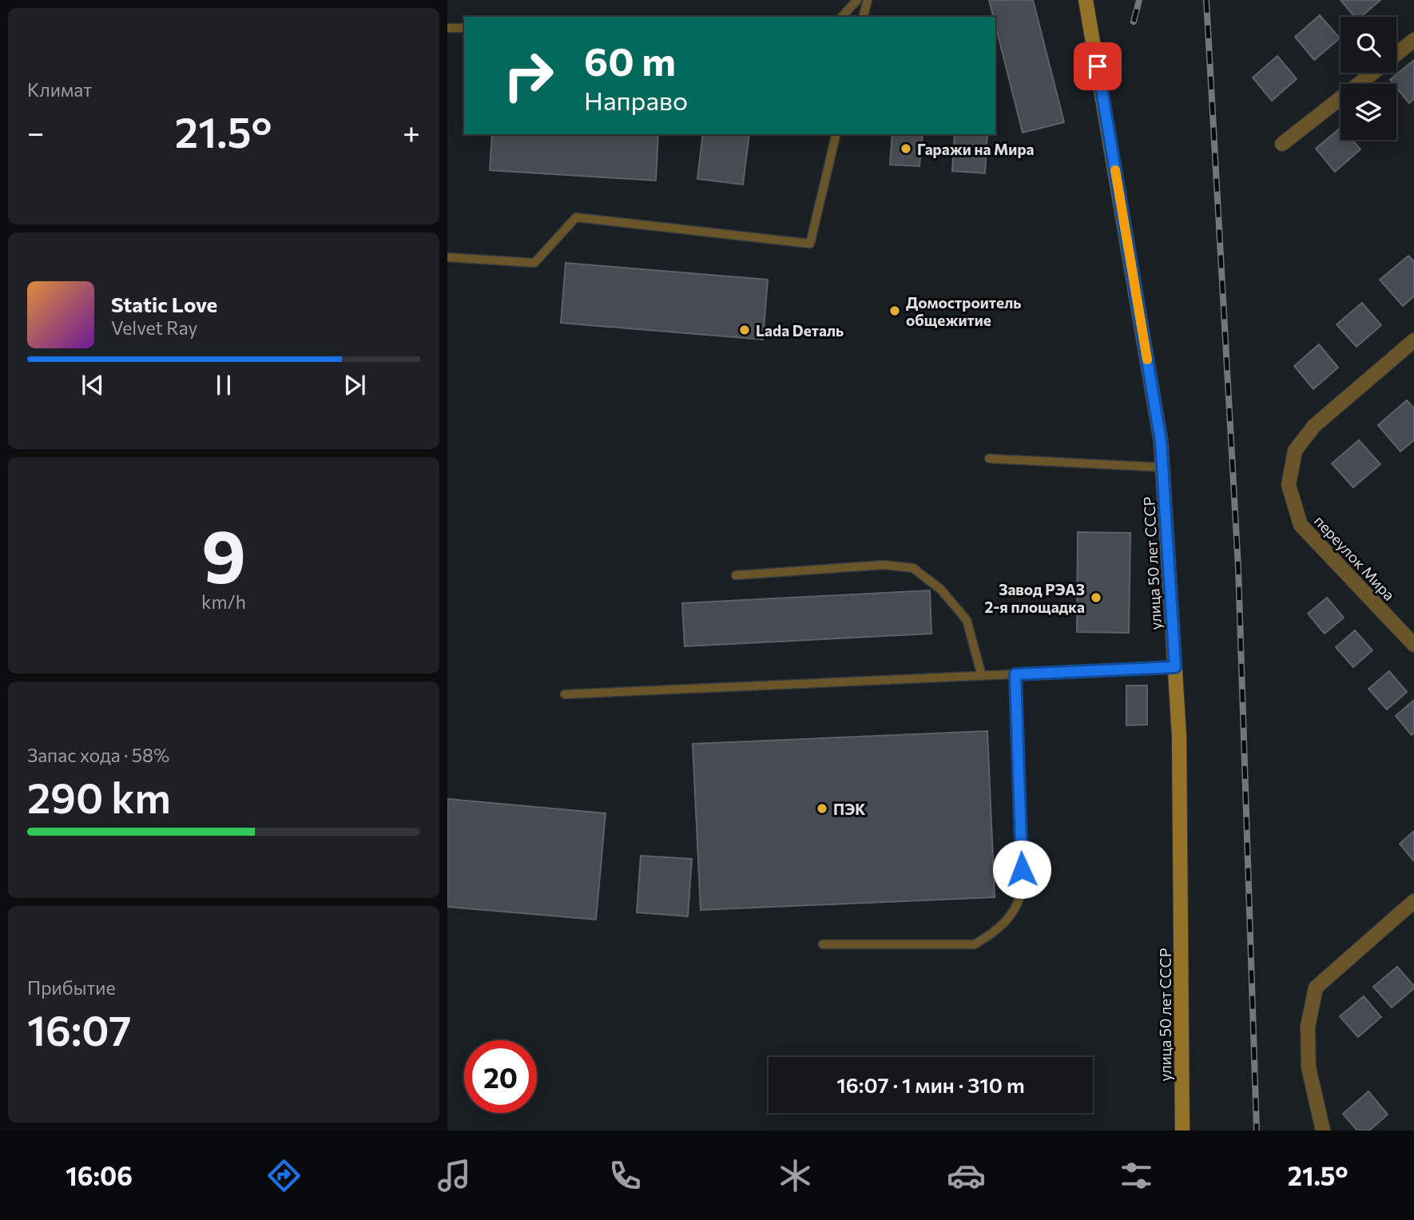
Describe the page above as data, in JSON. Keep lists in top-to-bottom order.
{
  "streets": {
    "street": ["переулок Мира", "улица 50 лет СССР"]
  },
  "places": [
    "Гаражи на Мира",
    "Домостроитель общежитие",
    "Lada Dеталь",
    "Завод РЭАЗ 2-я площадка",
    "ПЭК"
  ],
  "page": {
    "tile": [
      "Климат",
      ["9", "km/h"],
      ["Запас хода · 58%", "290 km"],
      ["Прибытие", "16:07"]
    ],
    "turn": ["60 m", "Направо"],
    "heat": ["−", "21.5°", "+"],
    "song": ["Static Love", "Velvet Ray"],
    "limit": "20",
    "trip": "16:07 · 1 мин · 310 m",
    "tabs": ["16:06", "21.5°"]
  }
}
